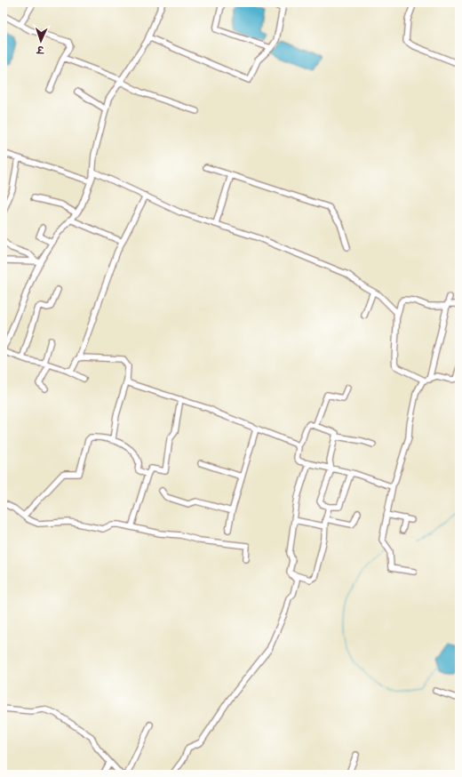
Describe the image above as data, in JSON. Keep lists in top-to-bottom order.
{
  "north": "bottom"
}
